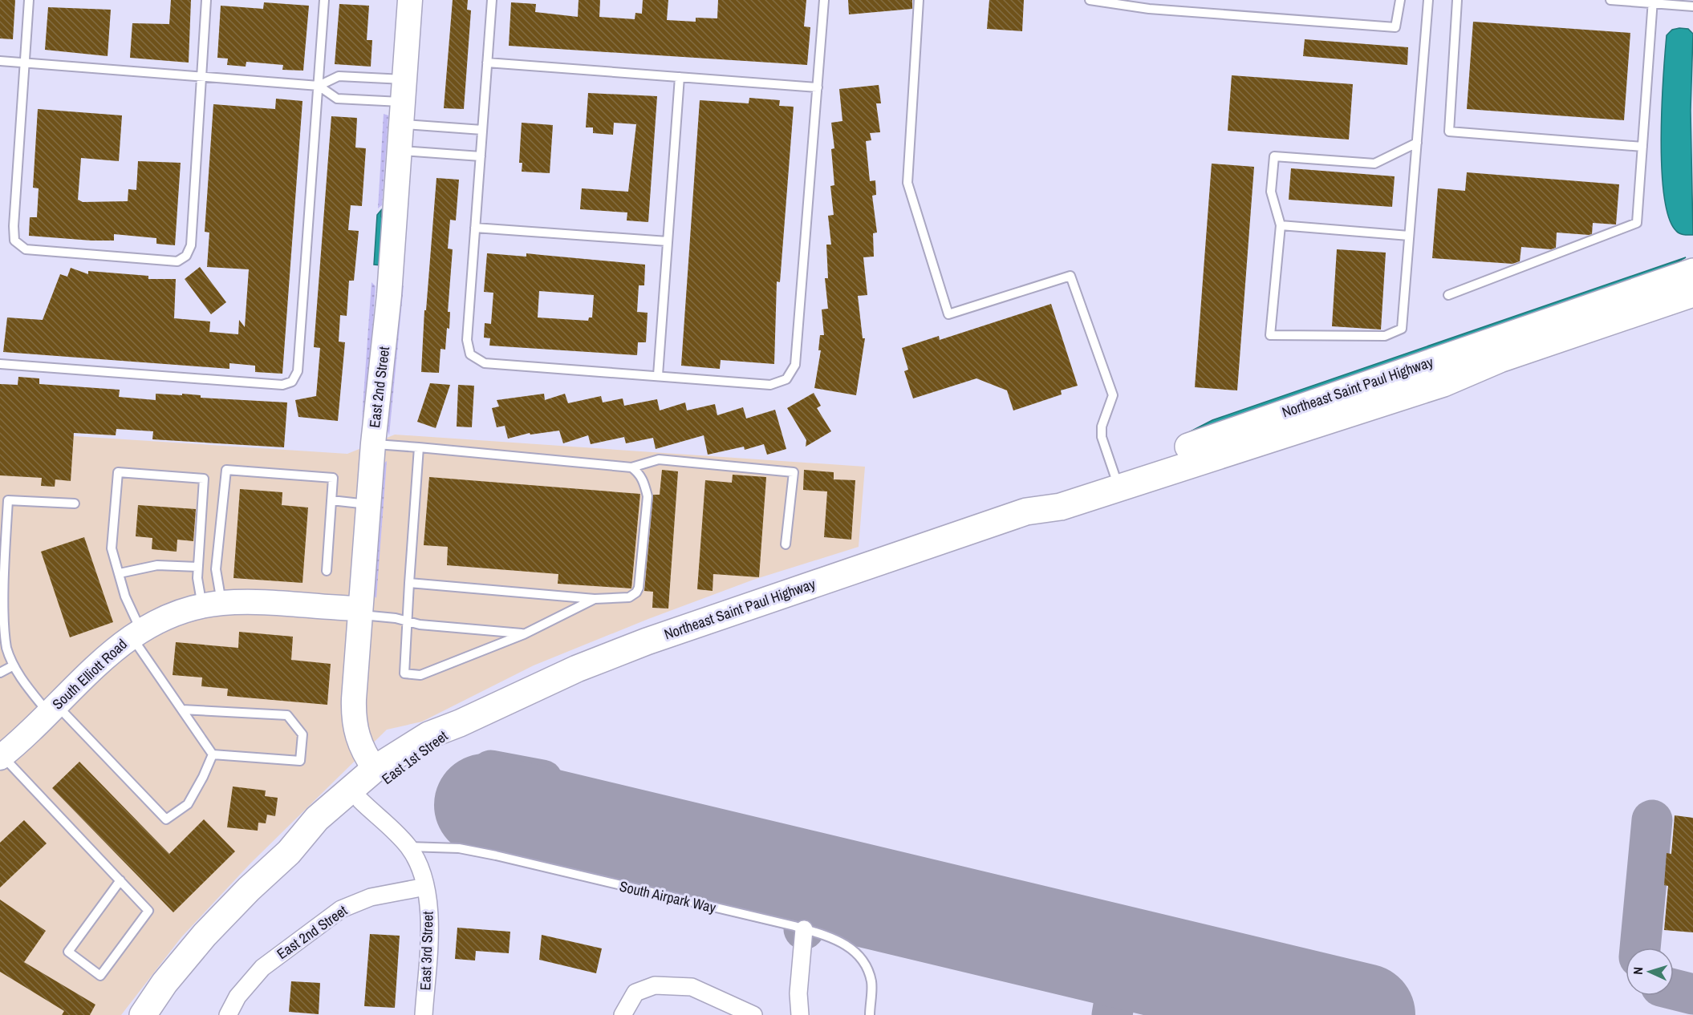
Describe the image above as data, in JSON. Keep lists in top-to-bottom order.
{
  "streets": {
    "main road": ["Northeast Saint Paul Highway", "East 1st Street"],
    "street": ["East 2nd Street", "South Elliott Road", "East 3rd Street"],
    "lane": ["South Airpark Way"]
  },
  "crossings": [
    ["East 2nd Street", "South Elliott Road"],
    ["East 2nd Street", "East 1st Street"],
    ["East 2nd Street", "East 3rd Street"],
    ["Northeast Saint Paul Highway", "East 1st Street"]
  ],
  "north": "left"
}
